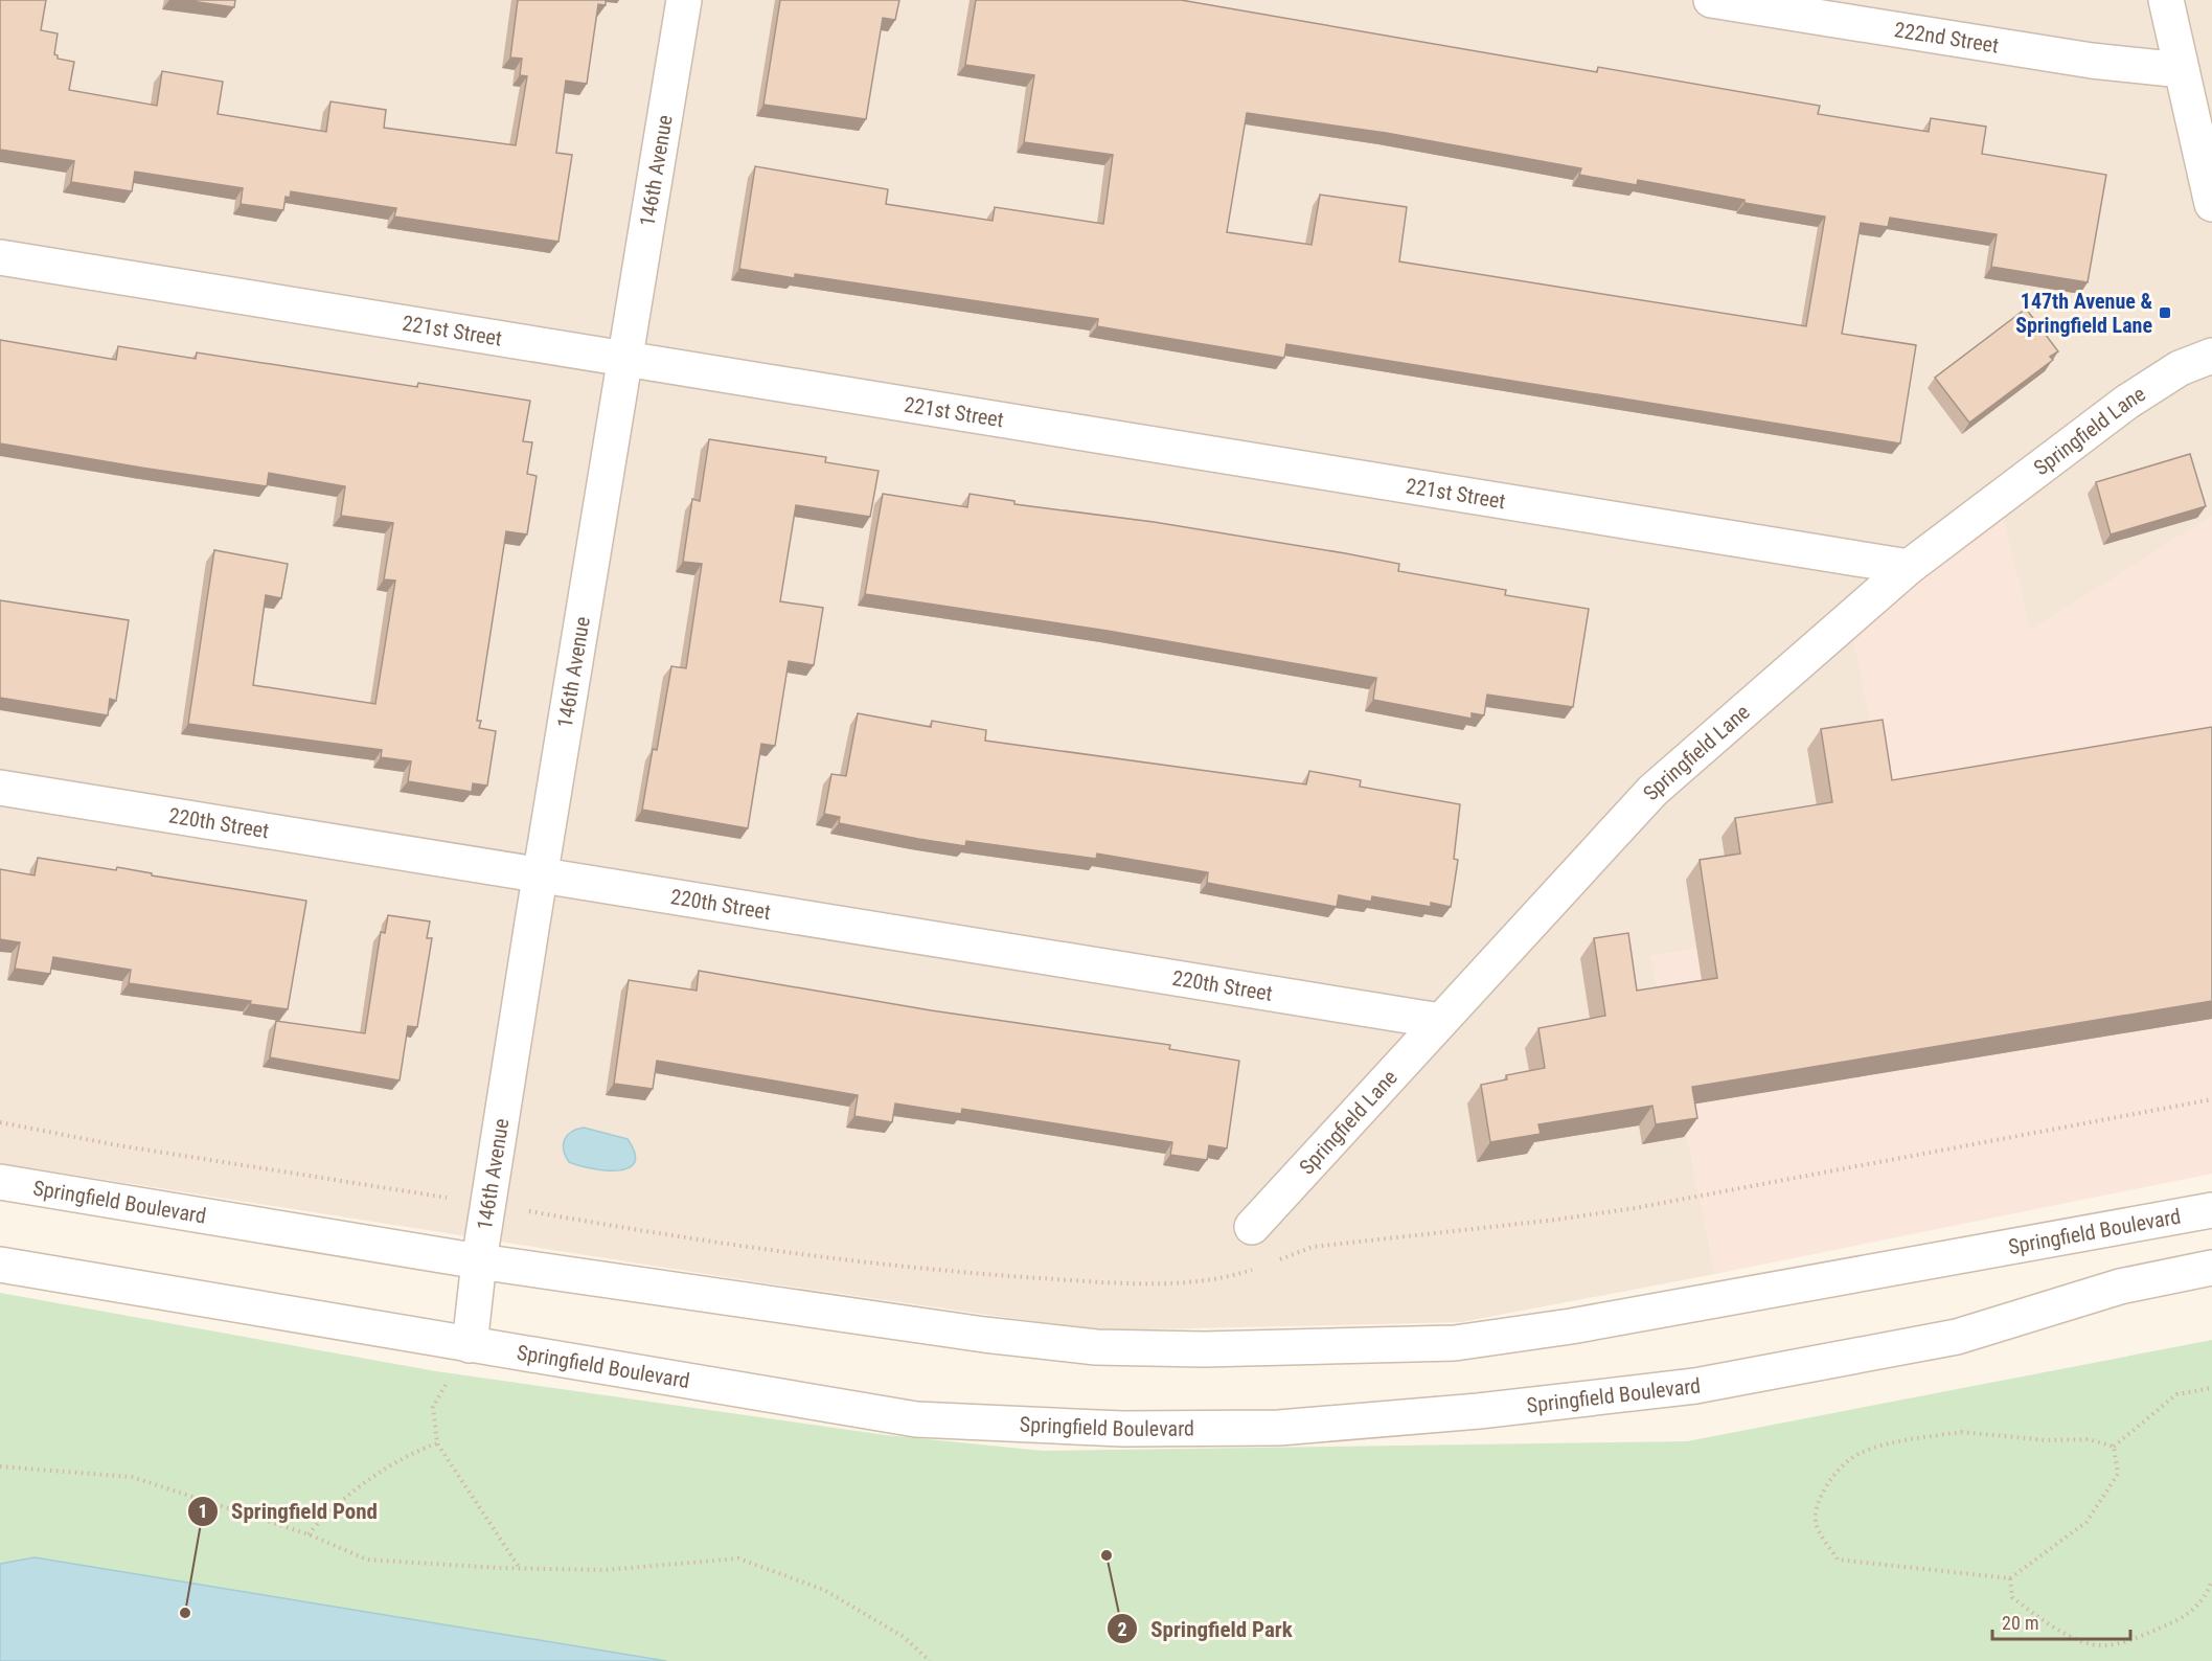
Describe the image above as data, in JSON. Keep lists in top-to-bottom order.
{
  "streets": {
    "street": [
      "222nd Street",
      "146th Avenue",
      "221st Street",
      "Springfield Lane",
      "220th Street",
      "Springfield Boulevard"
    ]
  },
  "crossings": [
    ["146th Avenue", "221st Street"],
    ["146th Avenue", "220th Street"],
    ["146th Avenue", "Springfield Boulevard"],
    ["221st Street", "Springfield Lane"],
    ["Springfield Lane", "220th Street"]
  ],
  "places": {
    "transit": ["147th Avenue & Springfield Lane"],
    "other": ["Springfield Park", "Springfield Pond"]
  },
  "scale_bar": "20 m"
}
